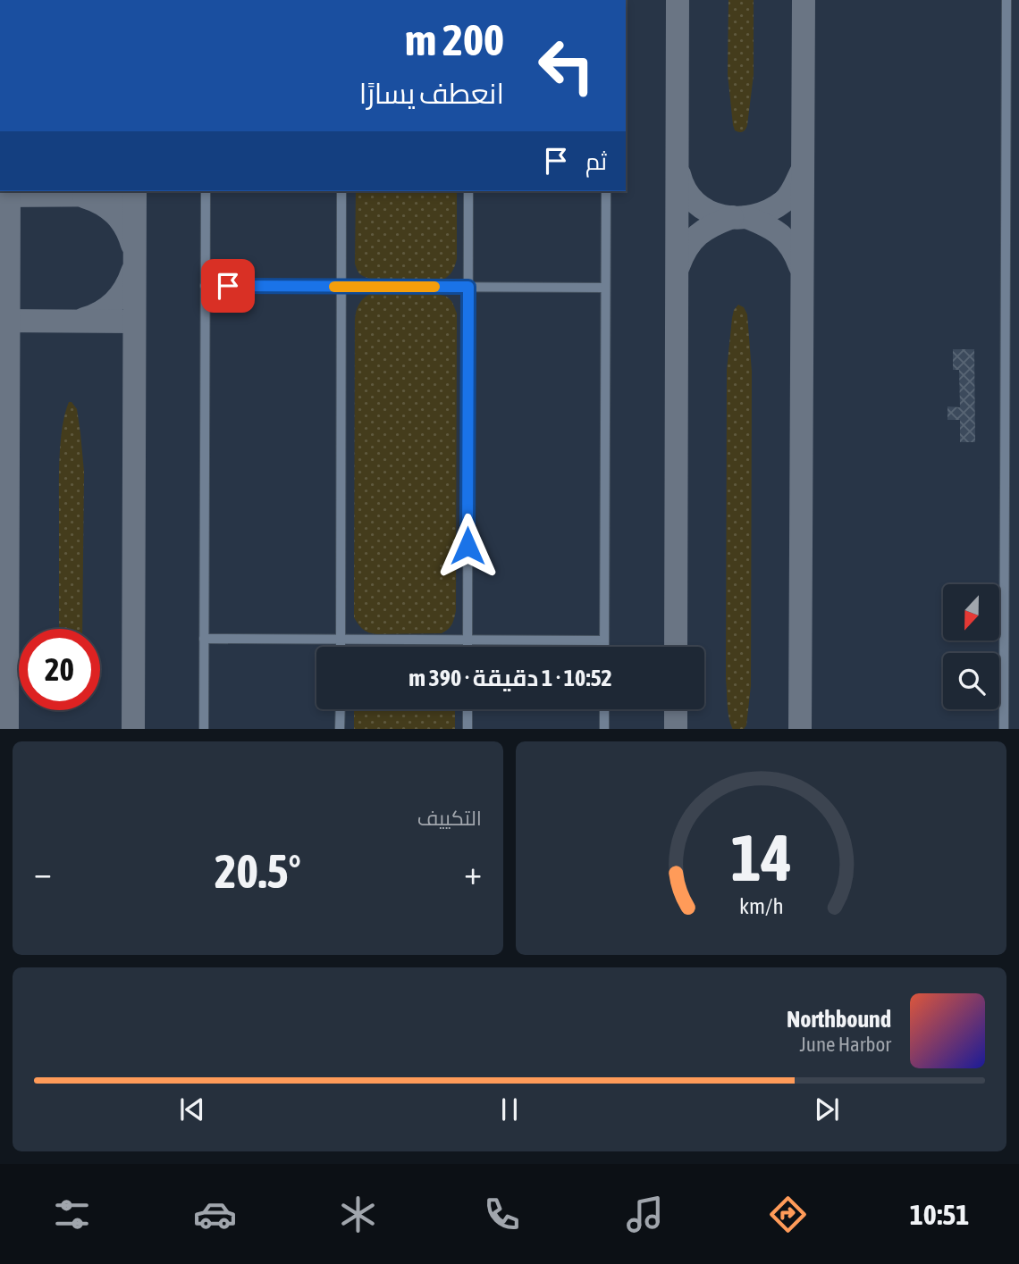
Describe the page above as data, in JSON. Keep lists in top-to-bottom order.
{
  "north": "bottom",
  "page": {
    "turn": ["200 m", "انعطف يسارًا"],
    "then": "ثم",
    "limit": "20",
    "trip": "10:52 · 1 دقيقة · 390 m",
    "tile": "التكييف",
    "heat": ["−", "20.5°", "+"],
    "song": ["Northbound", "June Harbor"],
    "tabs": "10:51",
    "gauge": ["14", "km/h"]
  }
}
